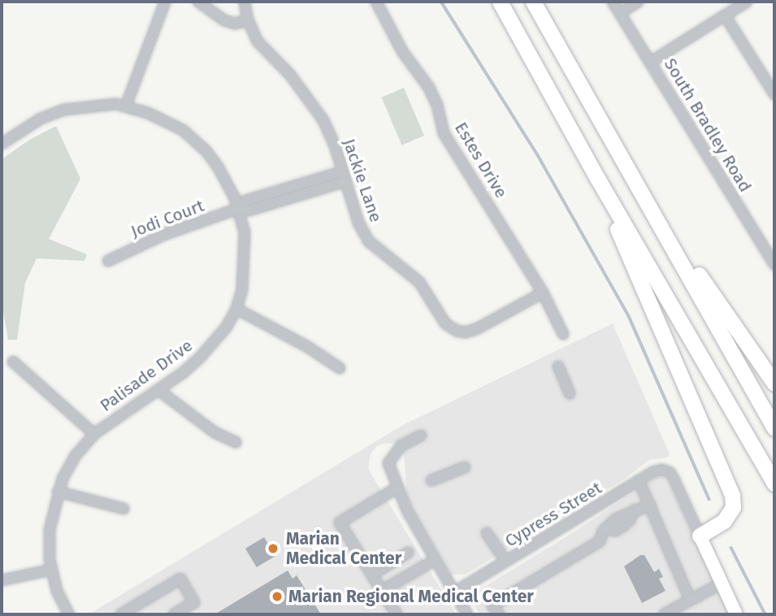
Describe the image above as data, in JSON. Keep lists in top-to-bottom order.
{
  "streets": {
    "street": [
      "South Bradley Road",
      "Estes Drive",
      "Jackie Lane",
      "Jodi Court",
      "Palisade Drive",
      "Cypress Street"
    ]
  },
  "crossings": [
    ["Estes Drive", "Jackie Lane"],
    ["Jackie Lane", "Jodi Court"],
    ["Jodi Court", "Palisade Drive"]
  ],
  "places": ["Marian Medical Center", "Marian Regional Medical Center"]
}
